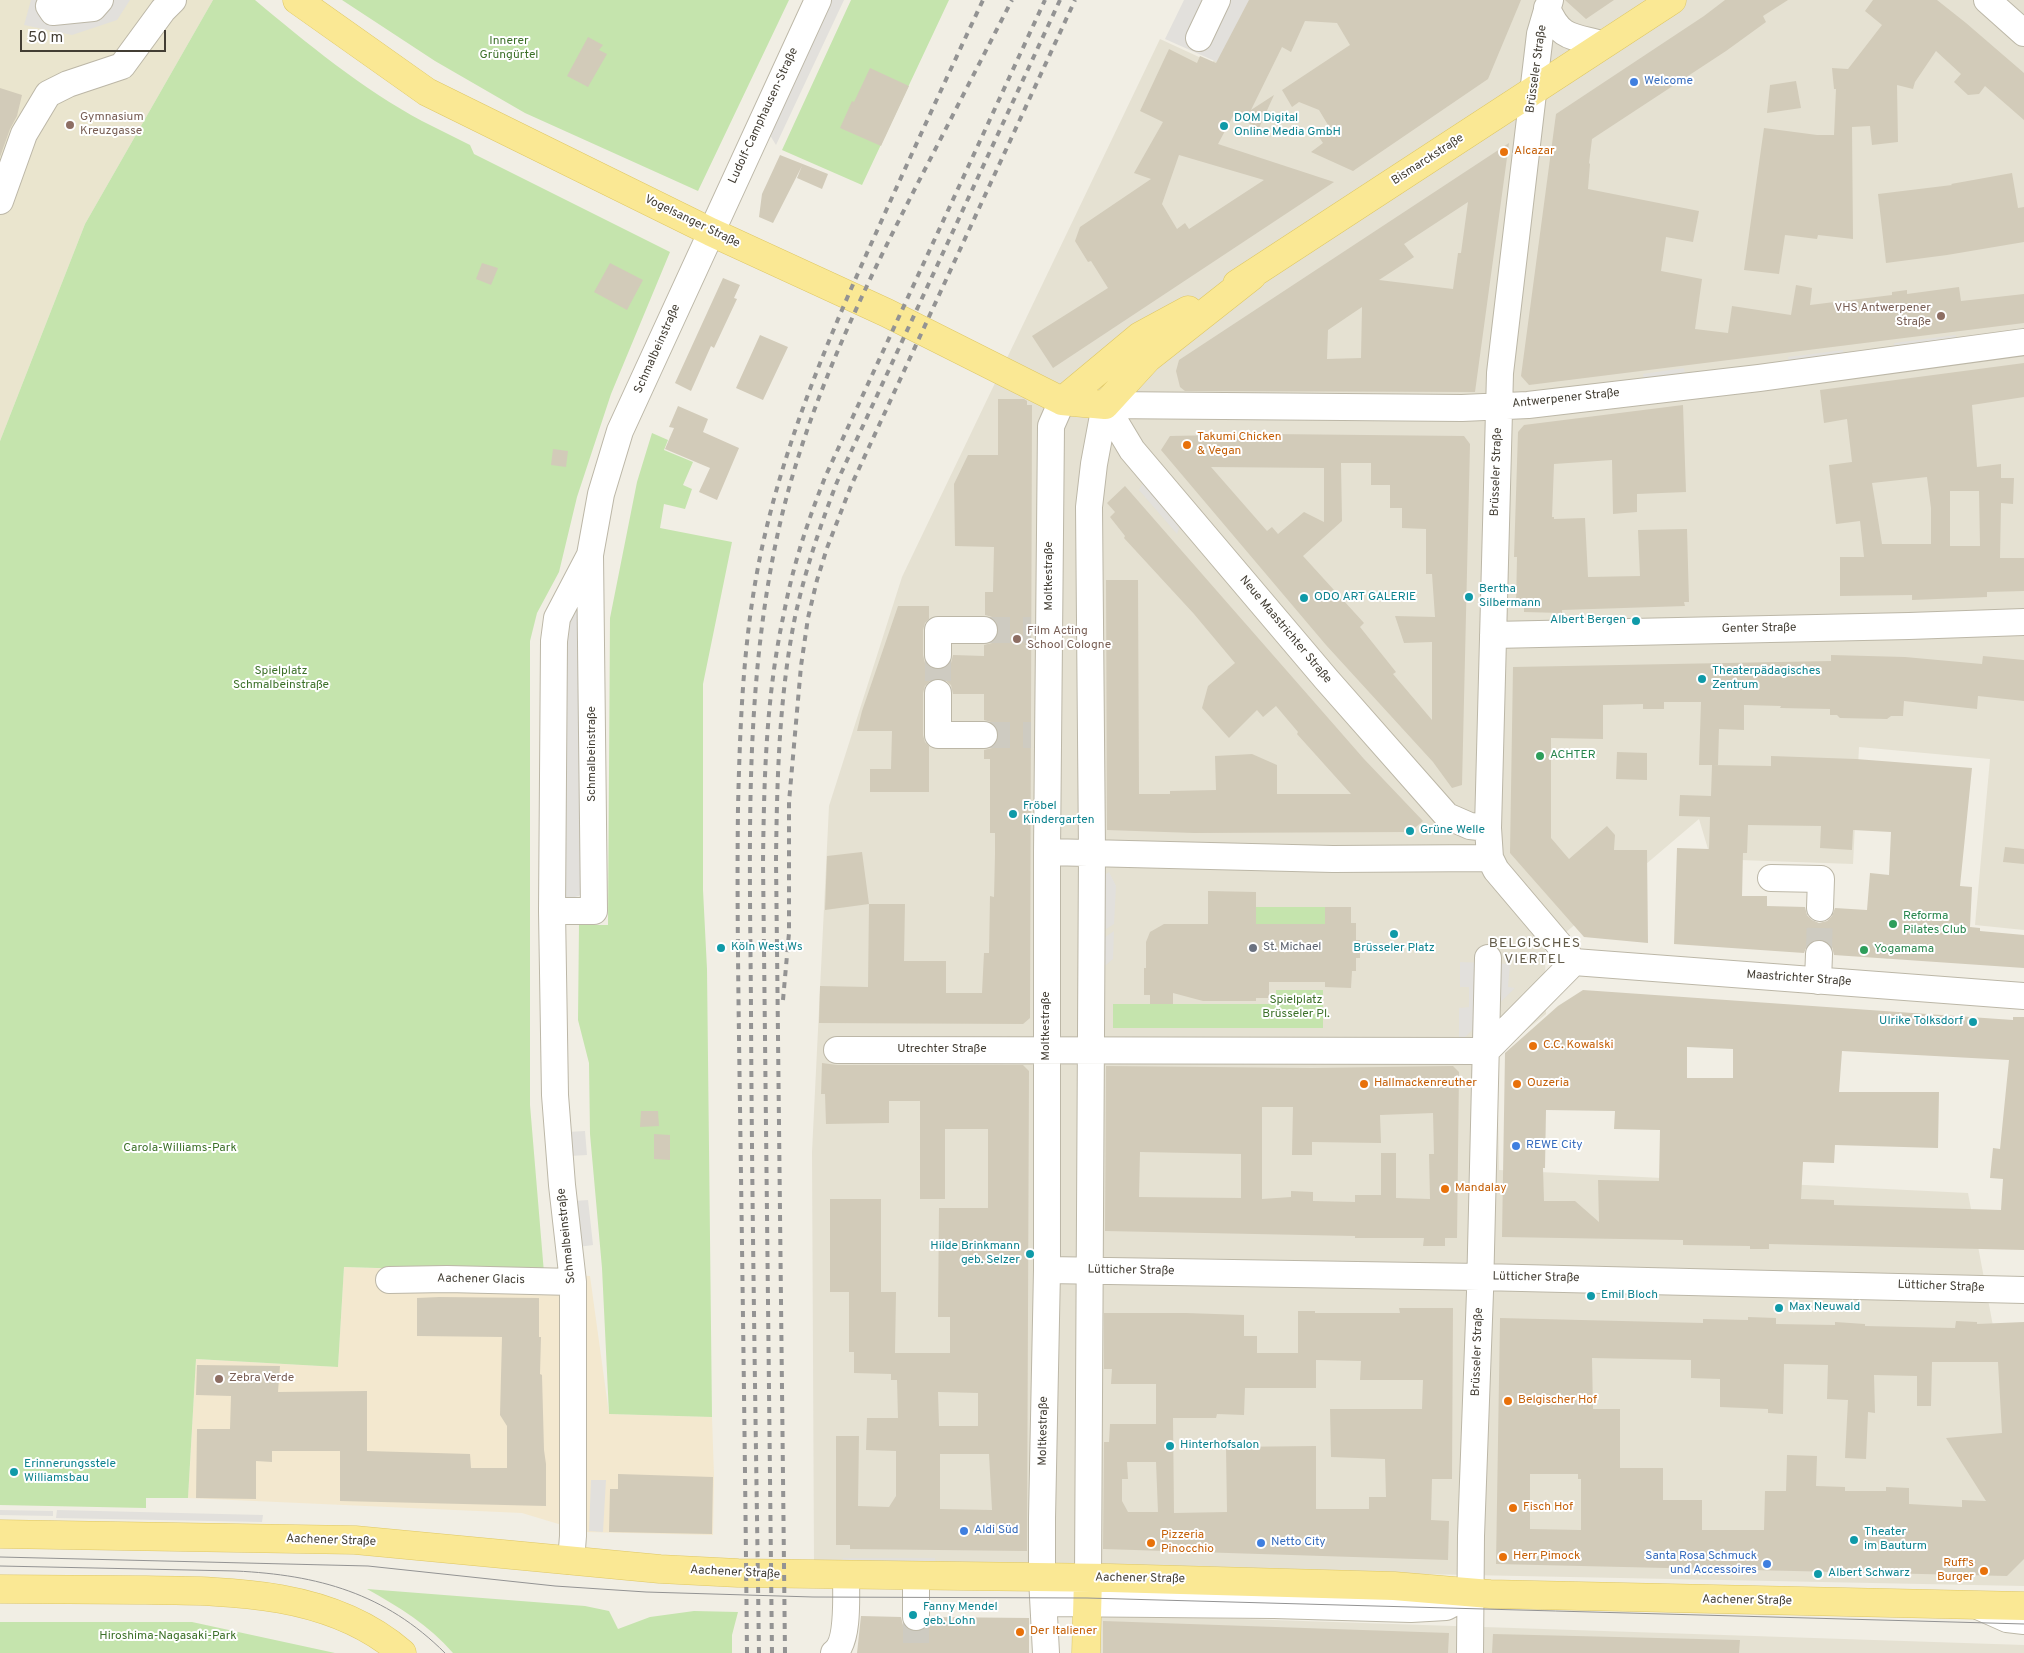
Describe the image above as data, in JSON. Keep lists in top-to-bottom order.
{
  "streets": {
    "main road": ["Bismarckstraße", "Vogelsanger Straße", "Aachener Straße"],
    "street": [
      "Brüsseler Straße",
      "Ludolf-Camphausen-Straße",
      "Schmalbeinstraße",
      "Antwerpener Straße",
      "Moltkestraße",
      "Genter Straße",
      "Neue Maastrichter Straße",
      "Maastrichter Straße",
      "Utrechter Straße",
      "Lütticher Straße",
      "Aachener Glacis"
    ]
  },
  "crossings": [
    ["Brüsseler Straße", "Bismarckstraße"],
    ["Brüsseler Straße", "Antwerpener Straße"],
    ["Brüsseler Straße", "Genter Straße"],
    ["Brüsseler Straße", "Neue Maastrichter Straße"],
    ["Brüsseler Straße", "Lütticher Straße"],
    ["Brüsseler Straße", "Aachener Straße"],
    ["Ludolf-Camphausen-Straße", "Vogelsanger Straße"],
    ["Ludolf-Camphausen-Straße", "Schmalbeinstraße"],
    ["Bismarckstraße", "Vogelsanger Straße"],
    ["Bismarckstraße", "Antwerpener Straße"],
    ["Bismarckstraße", "Moltkestraße"],
    ["Bismarckstraße", "Neue Maastrichter Straße"],
    ["Vogelsanger Straße", "Schmalbeinstraße"],
    ["Vogelsanger Straße", "Antwerpener Straße"],
    ["Vogelsanger Straße", "Moltkestraße"],
    ["Vogelsanger Straße", "Neue Maastrichter Straße"],
    ["Schmalbeinstraße", "Aachener Glacis"],
    ["Schmalbeinstraße", "Aachener Straße"],
    ["Antwerpener Straße", "Neue Maastrichter Straße"],
    ["Moltkestraße", "Utrechter Straße"],
    ["Moltkestraße", "Lütticher Straße"],
    ["Moltkestraße", "Aachener Straße"]
  ],
  "districts": ["BELGISCHES VIERTEL"],
  "parks": [
    "Innerer Grüngürtel",
    "Spielplatz Schmalbeinstraße",
    "Spielplatz Brüsseler Pl.",
    "Carola-Williams-Park",
    "Hiroshima-Nagasaki-Park"
  ],
  "places": [
    "Welcome",
    "Gymnasium Kreuzgasse",
    "DOM Digital Online Media GmbH",
    "Alcazar",
    "VHS Antwerpener Straße",
    "Takumi Chicken & Vegan",
    "Bertha Silbermann",
    "ODO ART GALERIE",
    "Albert Bergen",
    "Film Acting School Cologne",
    "Theaterpädagisches Zentrum",
    "ACHTER",
    "Fröbel Kindergarten",
    "Grüne Welle",
    "Reforma Pilates Club",
    "Brüsseler Platz",
    "Köln West Ws",
    "St. Michael",
    "Yogamama",
    "Ulrike Tolksdorf",
    "C.C. Kowalski",
    "Hallmackenreuther",
    "Ouzeria",
    "REWE City",
    "Mandalay",
    "Hilde Brinkmann geb. Selzer",
    "Emil Bloch",
    "Max Neuwald",
    "Zebra Verde",
    "Belgischer Hof",
    "Hinterhofsalon",
    "Erinnerungsstele Williamsbau",
    "Fisch Hof",
    "Aldi Süd",
    "Theater im Bauturm",
    "Pizzeria Pinocchio",
    "Netto City",
    "Herr Pimock",
    "Santa Rosa Schmuck und Accessoires",
    "Ruff's Burger",
    "Albert Schwarz",
    "Fanny Mendel geb. Lohn",
    "Der Italiener"
  ],
  "scale_bar": "50 m"
}
